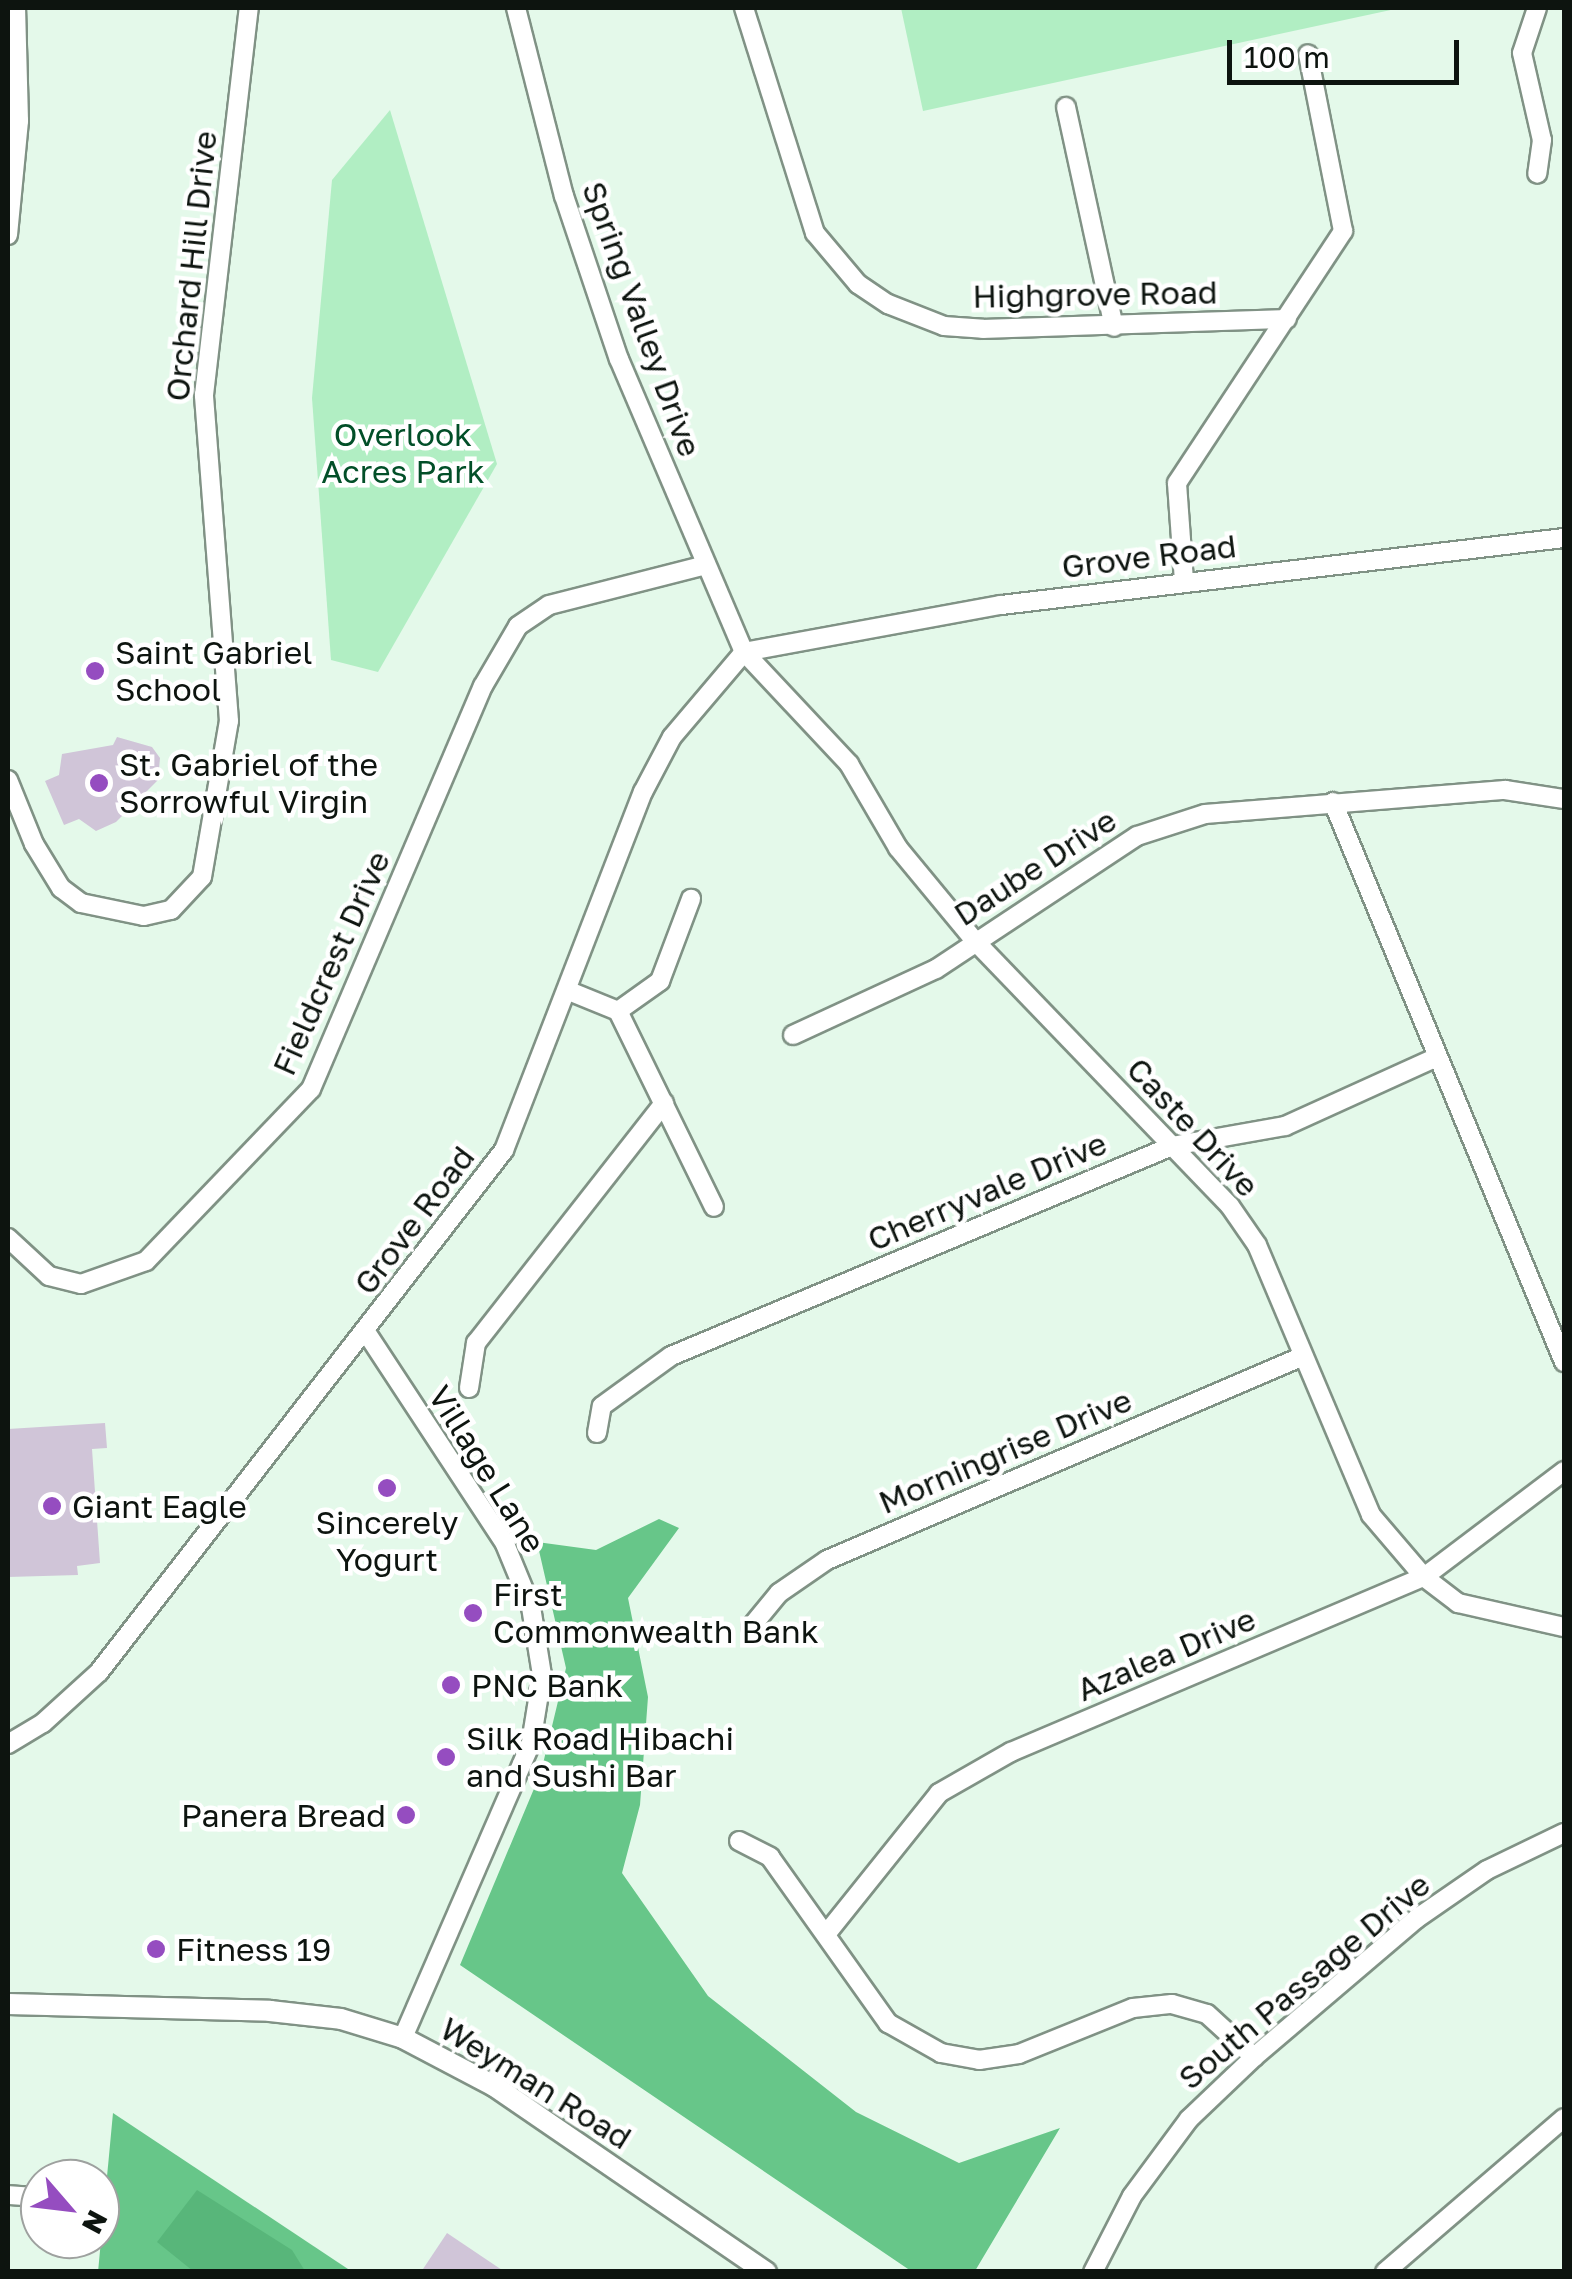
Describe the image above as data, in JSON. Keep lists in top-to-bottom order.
{
  "streets": {
    "street": [
      "Orchard Hill Drive",
      "Highgrove Road",
      "Spring Valley Drive",
      "Grove Road",
      "Daube Drive",
      "Fieldcrest Drive",
      "Caste Drive",
      "Cherryvale Drive",
      "Morningrise Drive",
      "Village Lane",
      "Azalea Drive",
      "South Passage Drive",
      "Weyman Road"
    ]
  },
  "crossings": [
    ["Spring Valley Drive", "Grove Road"],
    ["Spring Valley Drive", "Fieldcrest Drive"],
    ["Spring Valley Drive", "Caste Drive"],
    ["Grove Road", "Caste Drive"],
    ["Grove Road", "Village Lane"],
    ["Daube Drive", "Caste Drive"],
    ["Caste Drive", "Cherryvale Drive"],
    ["Caste Drive", "Morningrise Drive"],
    ["Caste Drive", "Azalea Drive"],
    ["Village Lane", "Weyman Road"]
  ],
  "parks": ["Overlook Acres Park"],
  "places": [
    "Saint Gabriel School",
    "St. Gabriel of the Sorrowful Virgin",
    "Sincerely Yogurt",
    "Giant Eagle",
    "First Commonwealth Bank",
    "PNC Bank",
    "Silk Road Hibachi and Sushi Bar",
    "Panera Bread",
    "Fitness 19"
  ],
  "scale_bar": "100 m",
  "north": "bottom right"
}
